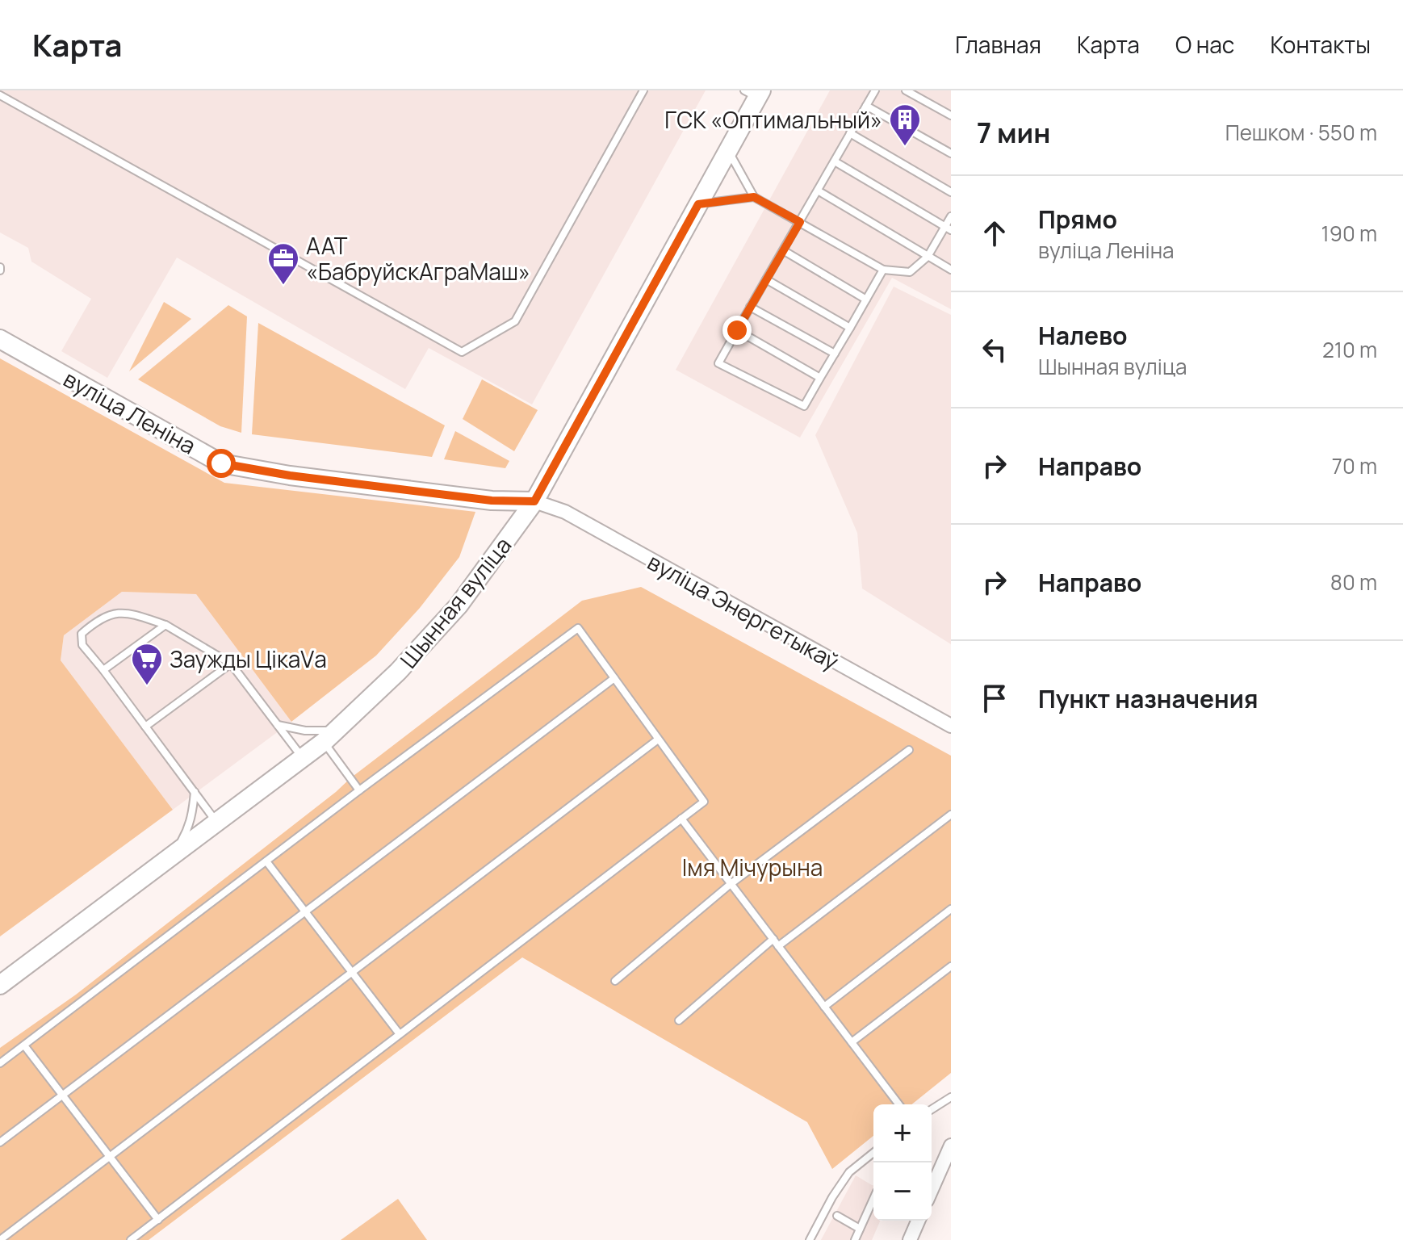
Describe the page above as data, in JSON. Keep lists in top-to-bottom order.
{
  "streets": {
    "main road": ["вуліца Леніна", "Шынная вуліца"],
    "street": ["вуліца Энергетыкаў"]
  },
  "crossings": [
    ["вуліца Леніна", "Шынная вуліца"],
    ["вуліца Леніна", "вуліца Энергетыкаў"],
    ["Шынная вуліца", "вуліца Энергетыкаў"]
  ],
  "parks": ["Імя Мічурына"],
  "places": {
    "building": ["ГСК «Оптимальный»"],
    "office": ["ААТ «БабруйскАграМаш»"],
    "supermarket": ["Заужды ЦікаVа"]
  },
  "page": {
    "header": "Карта",
    "nav": [
      "Главная",
      "Карта",
      "О нас",
      "Контакты"
    ],
    "heading": ["7 мин", "Пешком · 550 m"],
    "list": [
      ["Прямо", "вуліца Леніна", "190 m"],
      ["Налево", "Шынная вуліца", "210 m"],
      ["Направо", "70 m"],
      ["Направо", "80 m"],
      "Пункт назначения"
    ],
    "map_buttons": ["+", "−"]
  }
}
